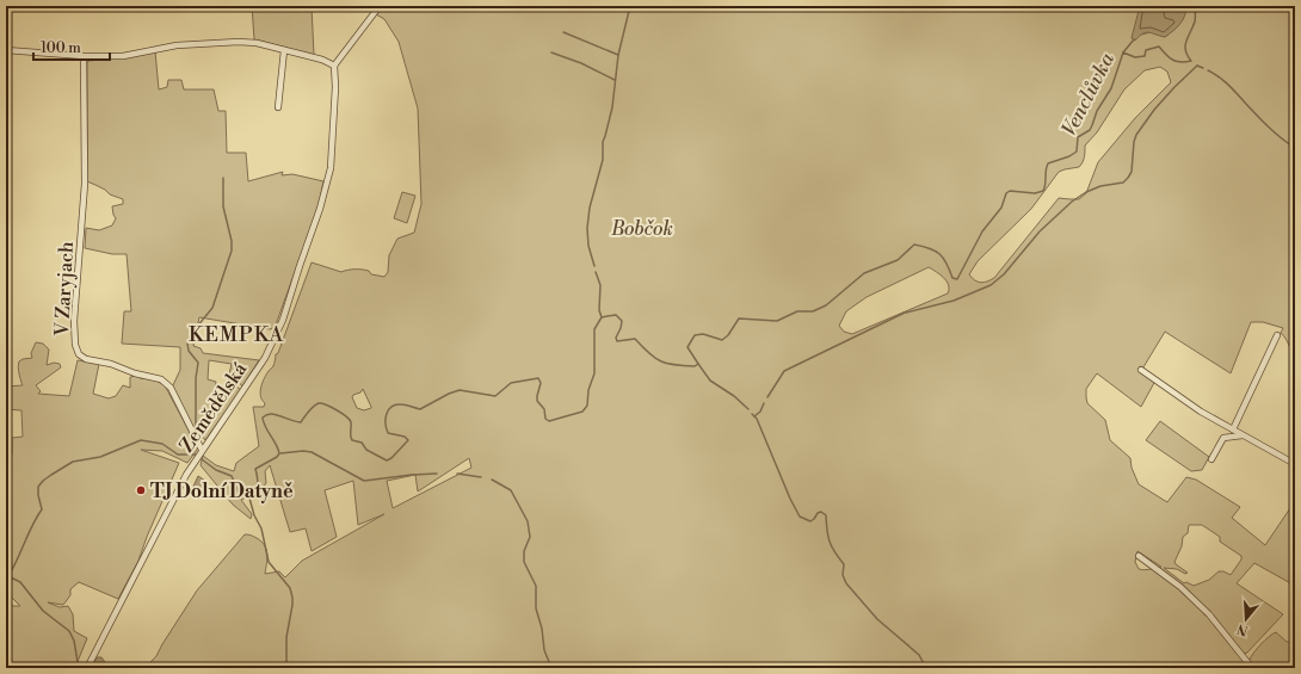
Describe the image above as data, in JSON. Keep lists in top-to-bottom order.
{
  "streets": {
    "street": ["V Zaryjach", "Zemědělská"]
  },
  "crossings": [
    ["V Zaryjach", "Zemědělská"]
  ],
  "districts": ["KEMPKA"],
  "water": ["Venclůvka"],
  "parks": ["Bobčok"],
  "places": ["TJ Dolní Datyně"],
  "scale_bar": "100 m",
  "north": "bottom"
}
